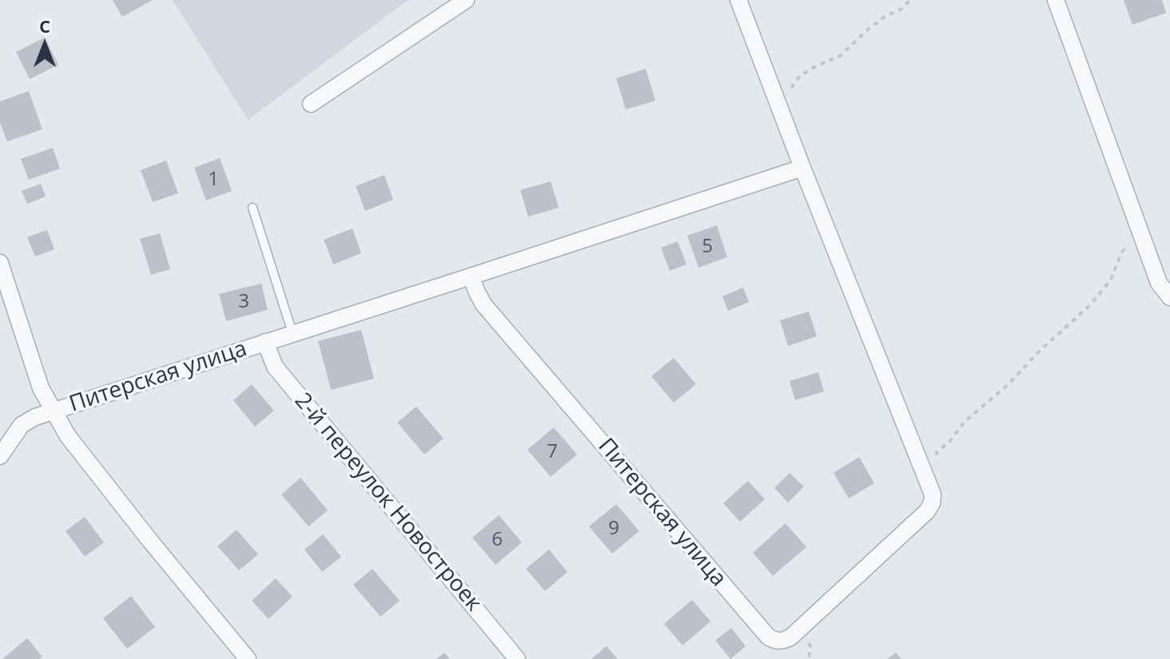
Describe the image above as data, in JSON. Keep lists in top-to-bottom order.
{
  "streets": {
    "street": ["Питерская улица", "2-й переулок Новостроек"]
  },
  "crossings": [
    ["Питерская улица", "2-й переулок Новостроек"]
  ],
  "house_numbers": [
    "1",
    "5",
    "3",
    "7",
    "9",
    "6"
  ],
  "north": "top"
}
